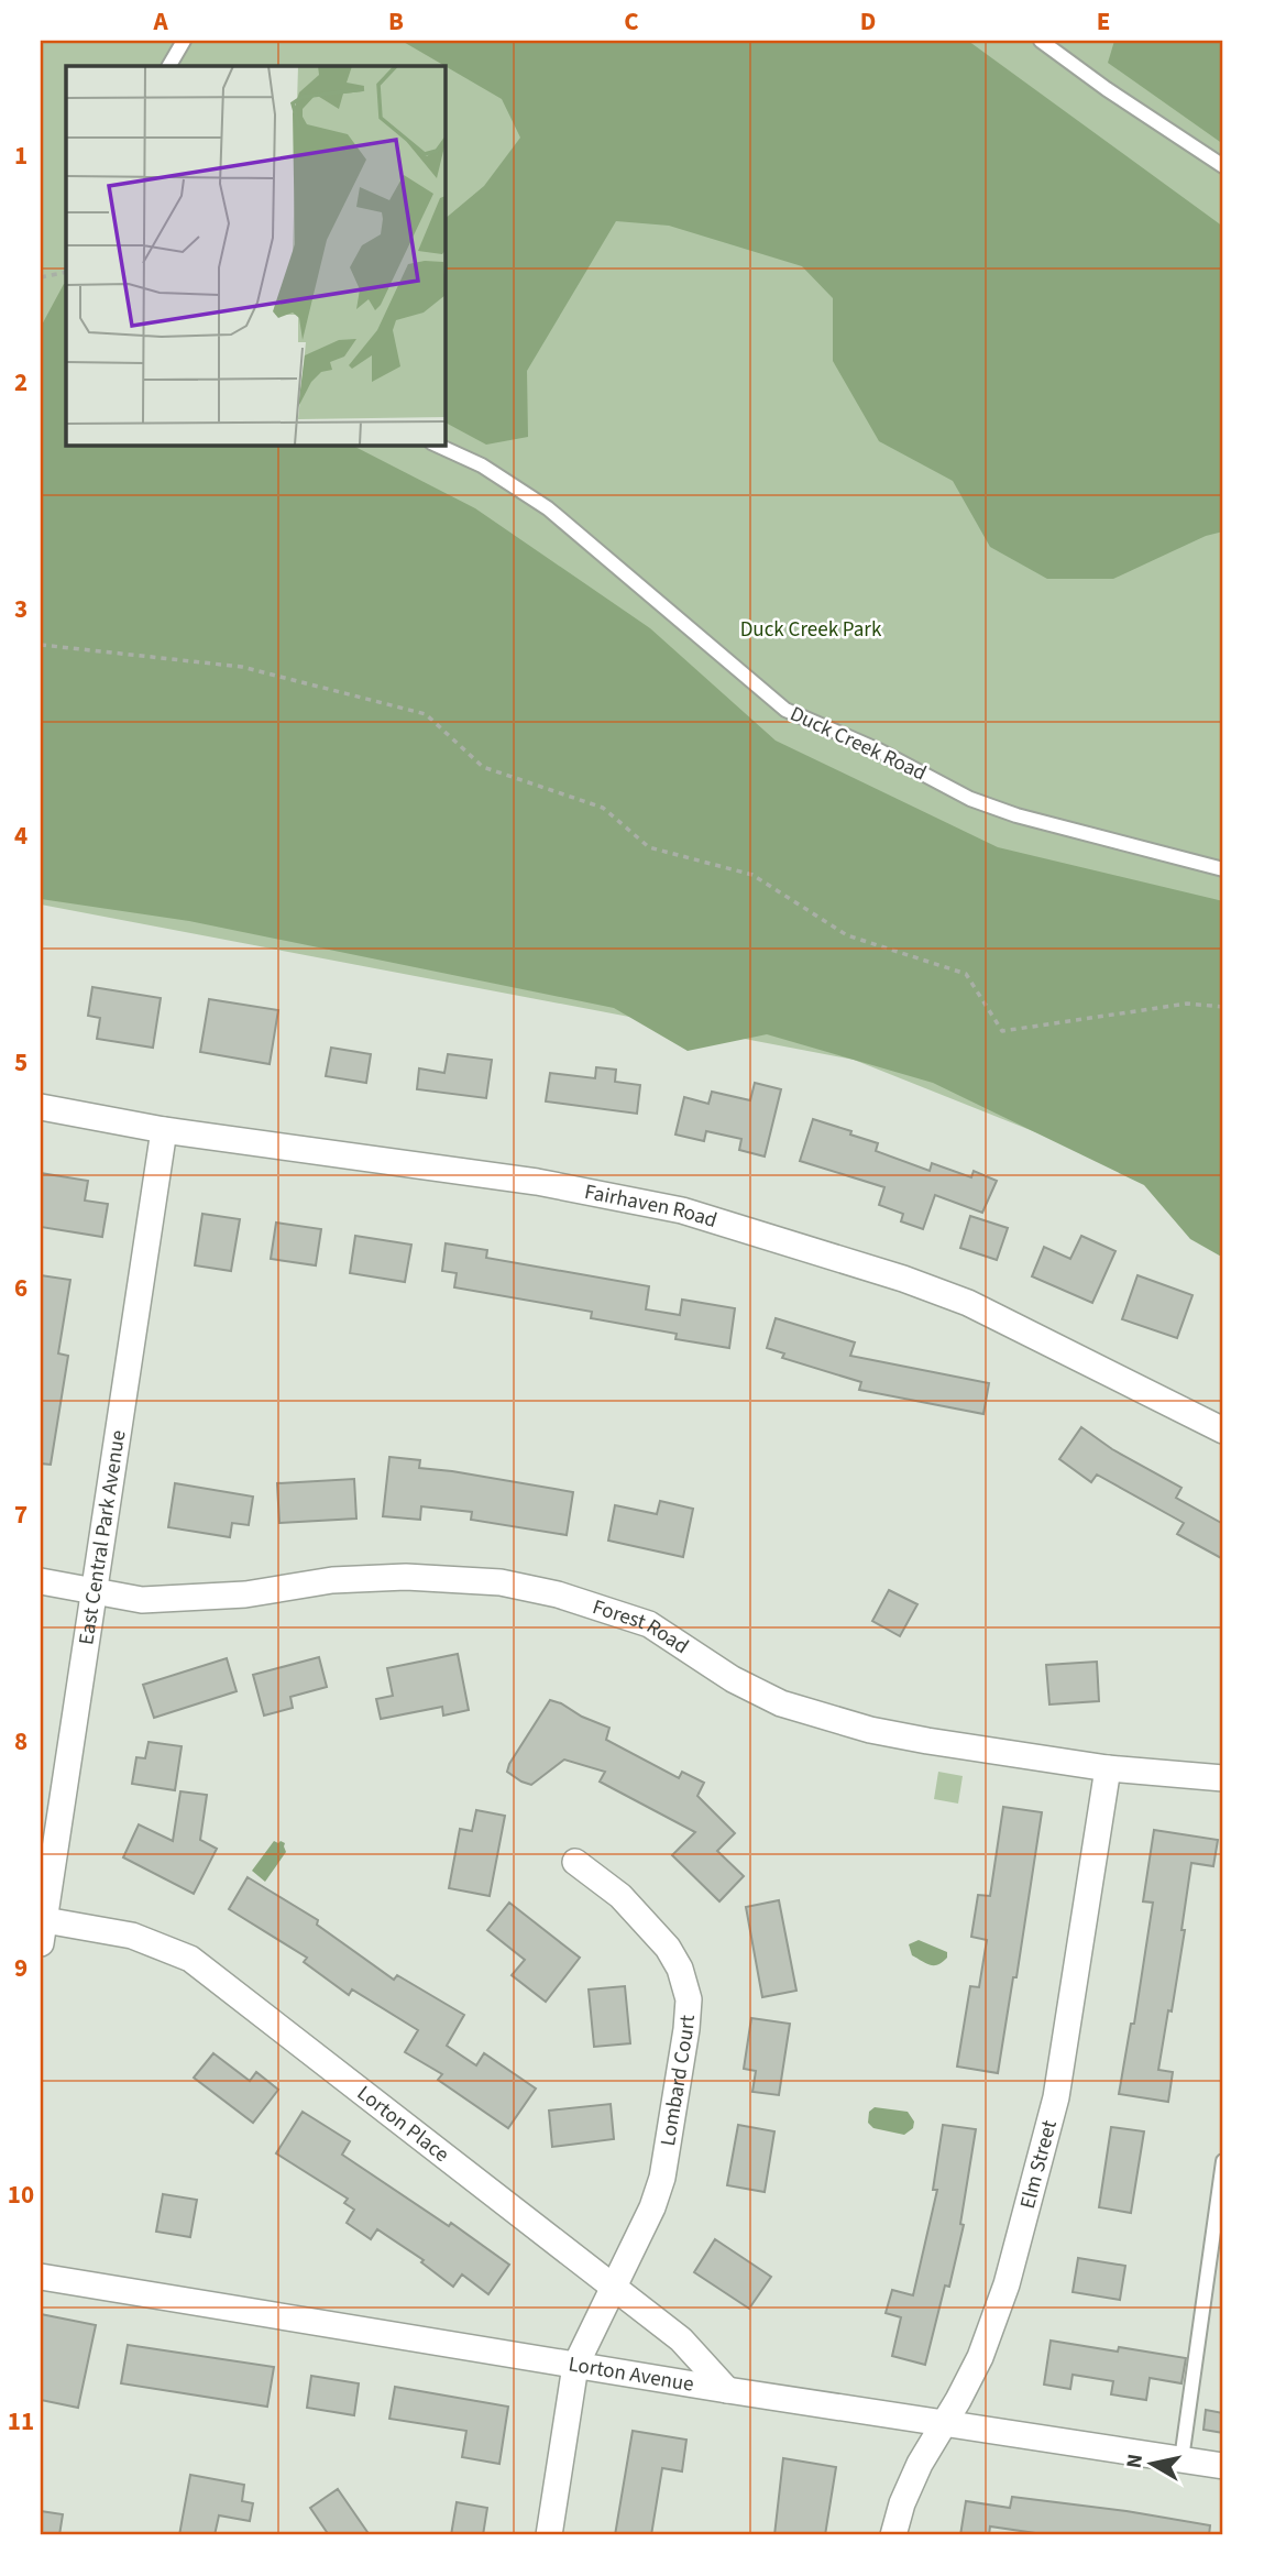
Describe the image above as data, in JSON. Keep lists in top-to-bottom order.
{
  "streets": {
    "street": [
      "Fairhaven Road",
      "East Central Park Avenue",
      "Forest Road",
      "Lombard Court",
      "Lorton Place",
      "Elm Street",
      "Lorton Avenue"
    ],
    "lane": ["Duck Creek Road"]
  },
  "crossings": [
    ["Fairhaven Road", "East Central Park Avenue"],
    ["East Central Park Avenue", "Forest Road"],
    ["East Central Park Avenue", "Lorton Place"],
    ["Forest Road", "Elm Street"],
    ["Lombard Court", "Lorton Place"],
    ["Lombard Court", "Lorton Avenue"],
    ["Lorton Place", "Lorton Avenue"],
    ["Elm Street", "Lorton Avenue"]
  ],
  "parks": ["Duck Creek Park"],
  "north": "left",
  "grid": {
    "columns": [
      "A",
      "B",
      "C",
      "D",
      "E"
    ],
    "rows": [
      "1",
      "2",
      "3",
      "4",
      "5",
      "6",
      "7",
      "8",
      "9",
      "10",
      "11"
    ]
  }
}
